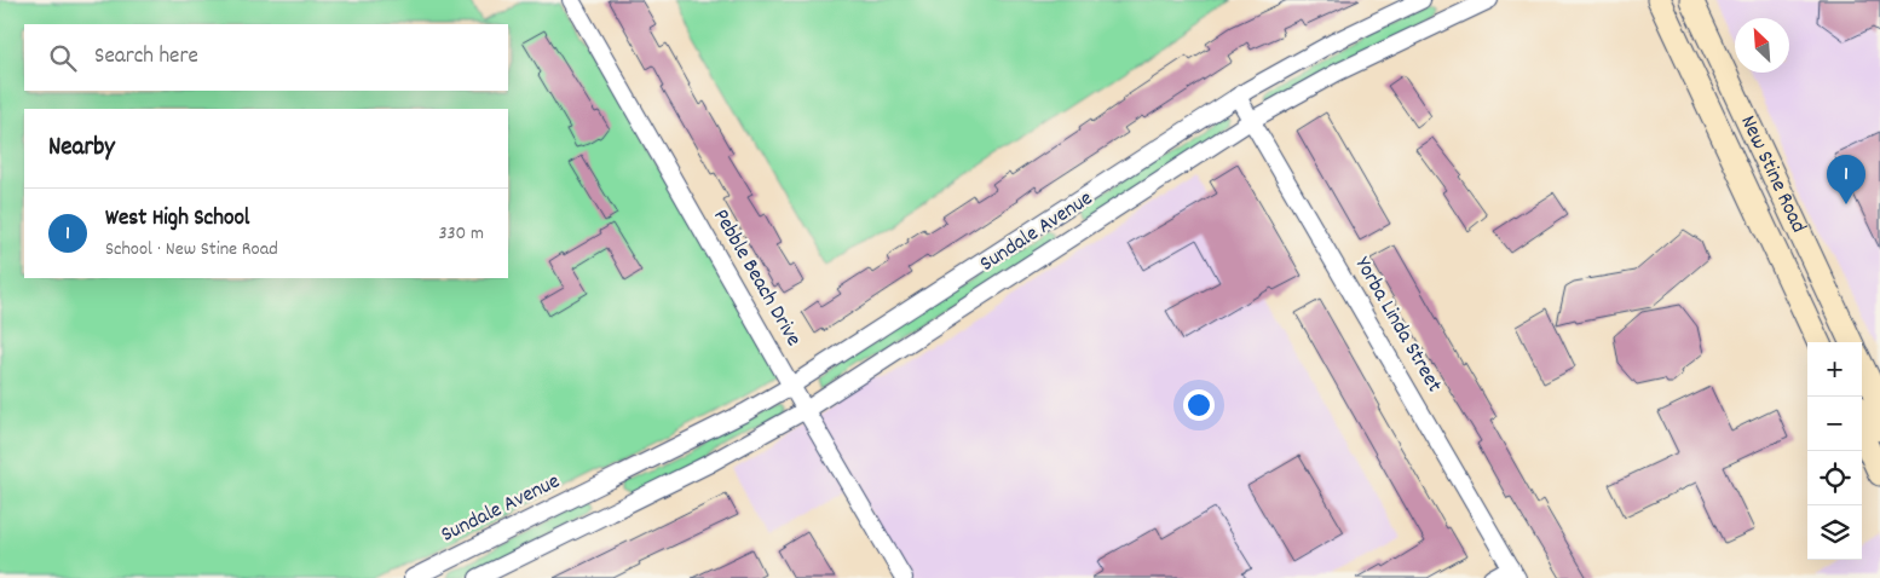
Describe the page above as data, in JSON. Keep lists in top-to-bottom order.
{
  "streets": {
    "main road": ["New Stine Road"],
    "street": ["Sundale Avenue", "Pebble Beach Drive", "Yorba Linda Street"]
  },
  "crossings": [
    ["Sundale Avenue", "Pebble Beach Drive"],
    ["Sundale Avenue", "Yorba Linda Street"]
  ],
  "north": "top left",
  "page": {
    "search": "Search here",
    "heading": "Nearby",
    "pins": "1",
    "list": [
      {
        "mark": "1",
        "name": "West High School",
        "note": "School · New Stine Road",
        "value": "330 m"
      }
    ],
    "map_buttons": ["+", "−"]
  }
}
